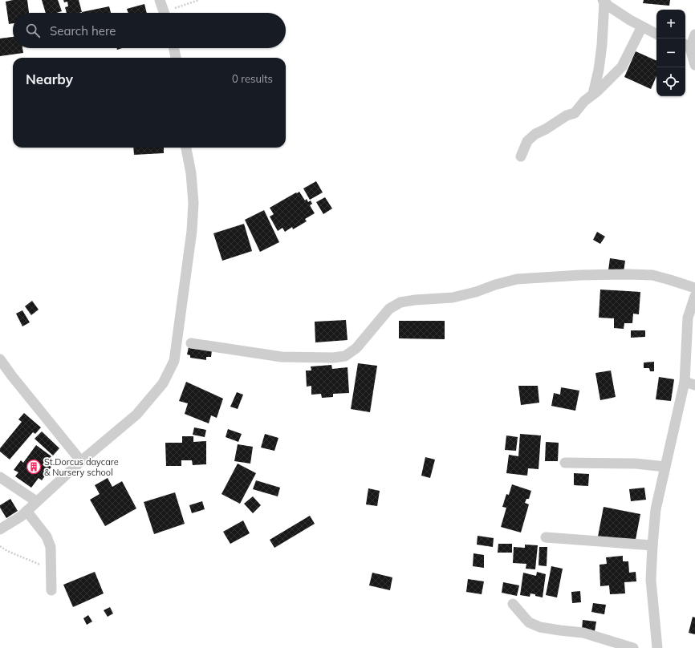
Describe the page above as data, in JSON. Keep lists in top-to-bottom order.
{
  "places": {
    "building": ["St.Dorcus daycare & Nursery school"]
  },
  "page": {
    "map_buttons": ["+", "−"],
    "search": "Search here",
    "heading": ["Nearby", "0 results"]
  }
}
